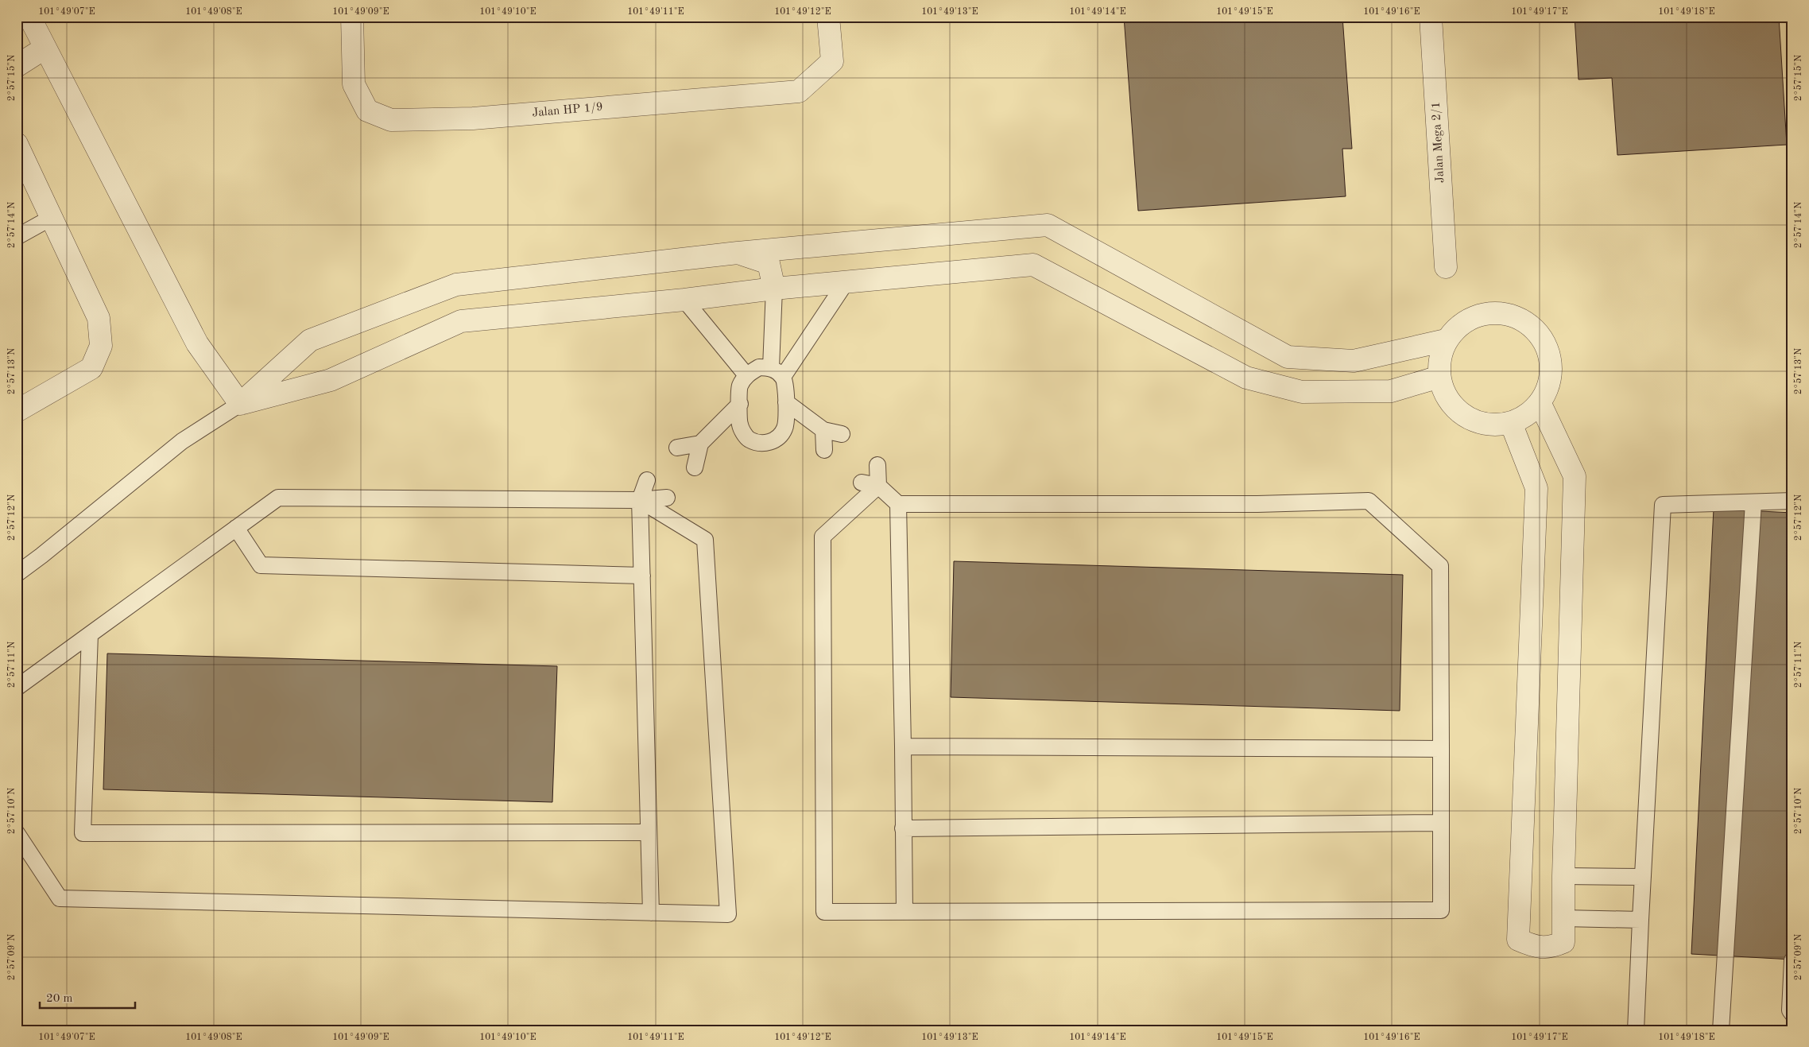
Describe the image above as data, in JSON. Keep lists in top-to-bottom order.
{
  "streets": {
    "street": ["Jalan HP 1/9", "Jalan Mega 2/1"]
  },
  "scale_bar": "20 m",
  "coordinates": [
    "101°49'07\"E",
    "101°49'08\"E",
    "101°49'09\"E",
    "101°49'10\"E",
    "101°49'11\"E",
    "101°49'12\"E",
    "101°49'13\"E",
    "101°49'14\"E",
    "101°49'15\"E",
    "101°49'16\"E",
    "101°49'17\"E",
    "101°49'18\"E",
    "2°57'15\"N",
    "2°57'14\"N",
    "2°57'13\"N",
    "2°57'12\"N",
    "2°57'11\"N",
    "2°57'10\"N",
    "2°57'09\"N"
  ]
}
